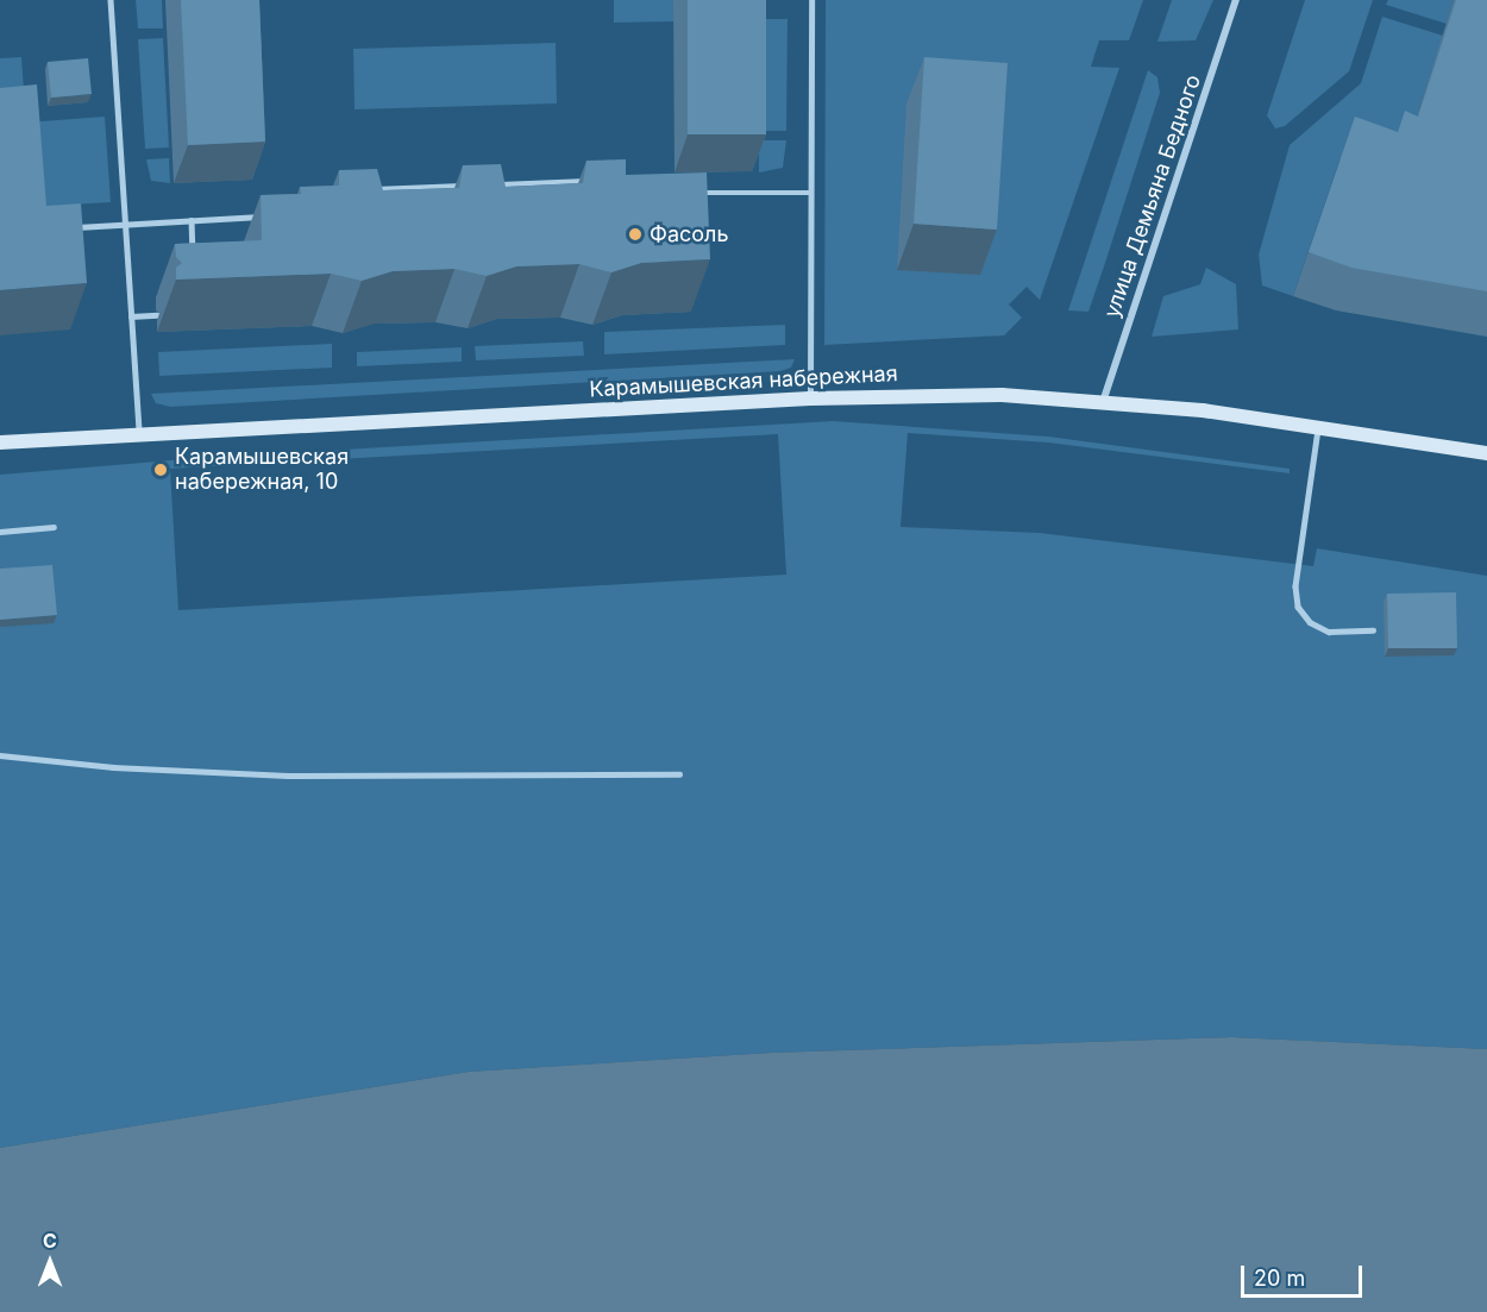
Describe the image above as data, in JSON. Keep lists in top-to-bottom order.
{
  "streets": {
    "street": ["улица Демьяна Бедного", "Карамышевская набережная"]
  },
  "crossings": [
    ["улица Демьяна Бедного", "Карамышевская набережная"]
  ],
  "places": ["Фасоль", "Карамышевская набережная, 10"],
  "scale_bar": "20 m",
  "north": "top"
}
